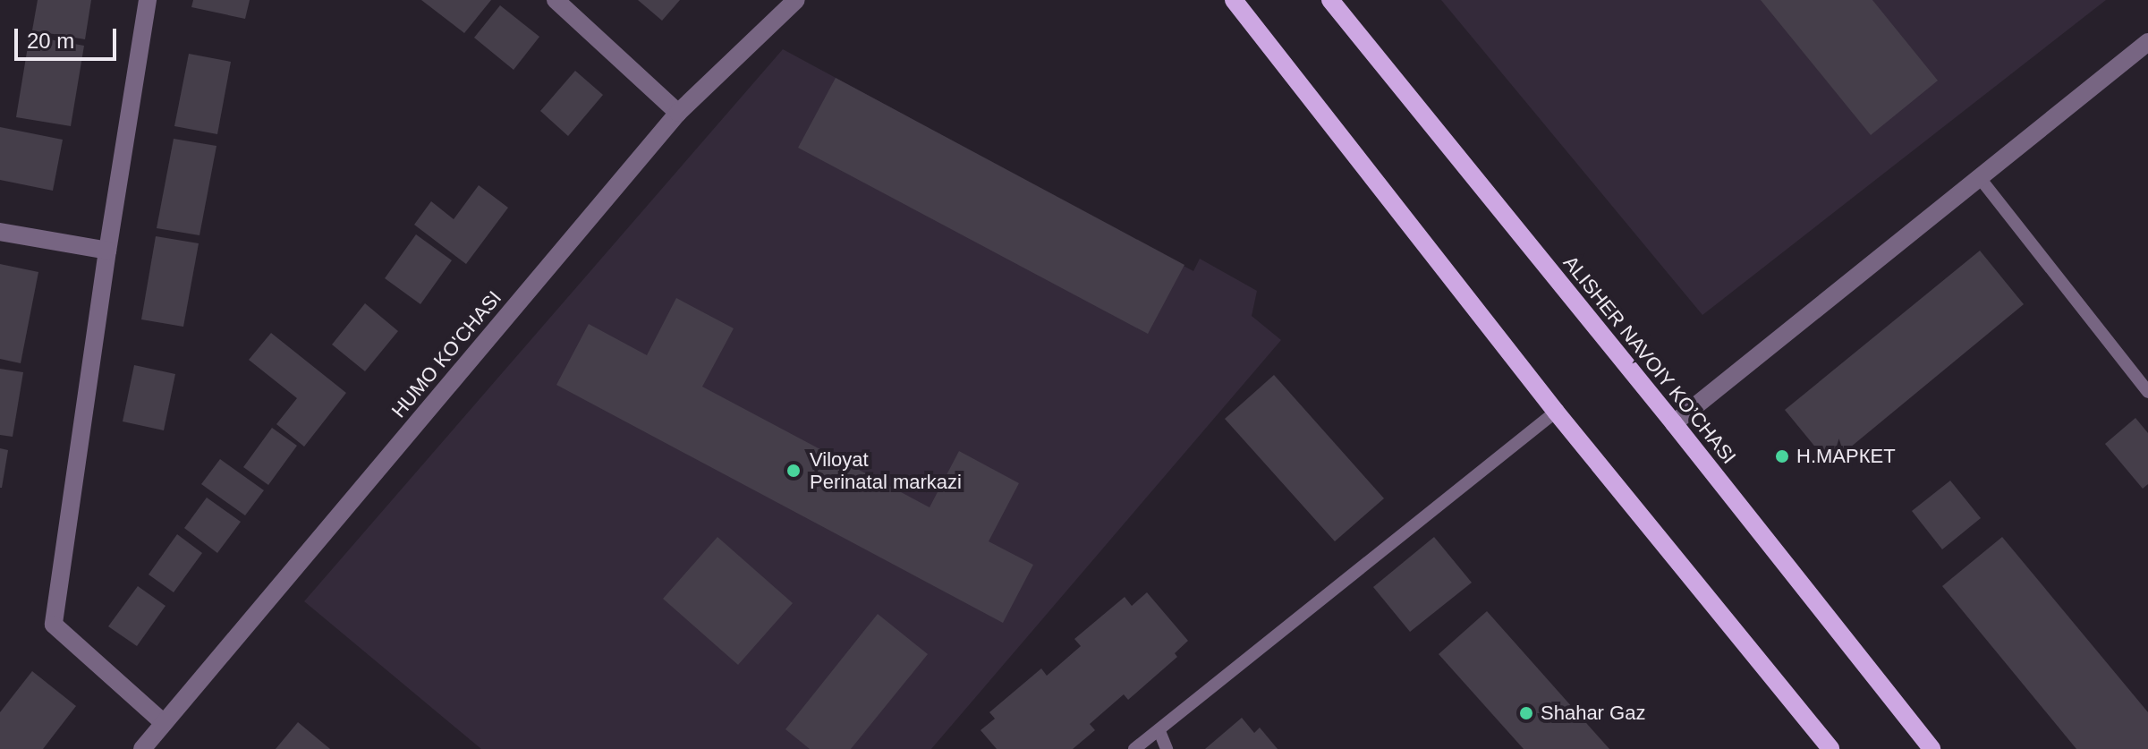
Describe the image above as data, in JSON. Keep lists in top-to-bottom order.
{
  "streets": {
    "main road": ["ALISHER NAVOIY KO’CHASI"],
    "street": ["HUMO KO'CHASI"]
  },
  "places": ["Н.МАРКЕТ", "Viloyat Perinatal markazi", "Shahar Gaz"],
  "scale_bar": "20 m"
}
